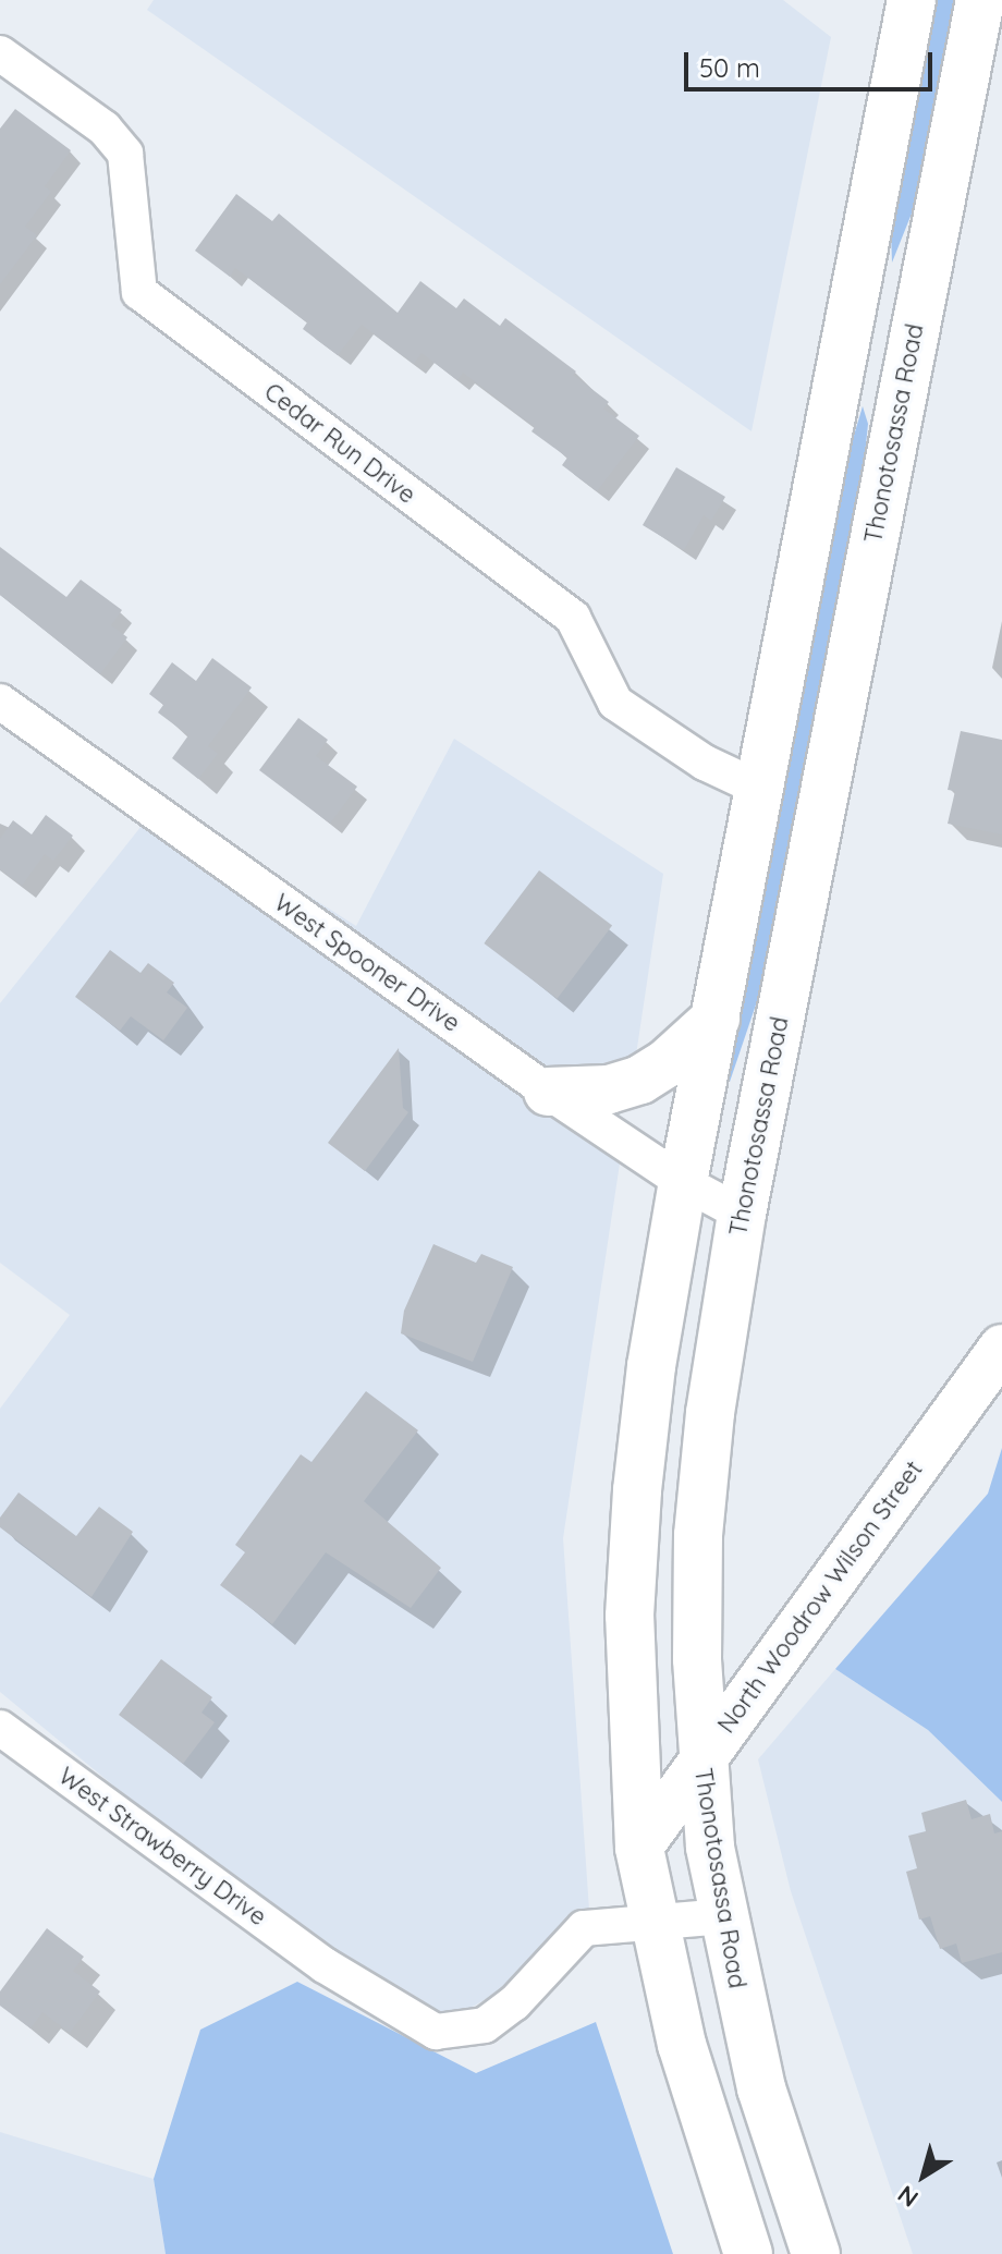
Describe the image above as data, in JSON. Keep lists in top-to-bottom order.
{
  "streets": {
    "main road": ["Thonotosassa Road"],
    "street": [
      "Cedar Run Drive",
      "West Spooner Drive",
      "North Woodrow Wilson Street",
      "West Strawberry Drive"
    ]
  },
  "crossings": [
    ["Thonotosassa Road", "West Spooner Drive"],
    ["Thonotosassa Road", "North Woodrow Wilson Street"]
  ],
  "scale_bar": "50 m",
  "north": "bottom left"
}
